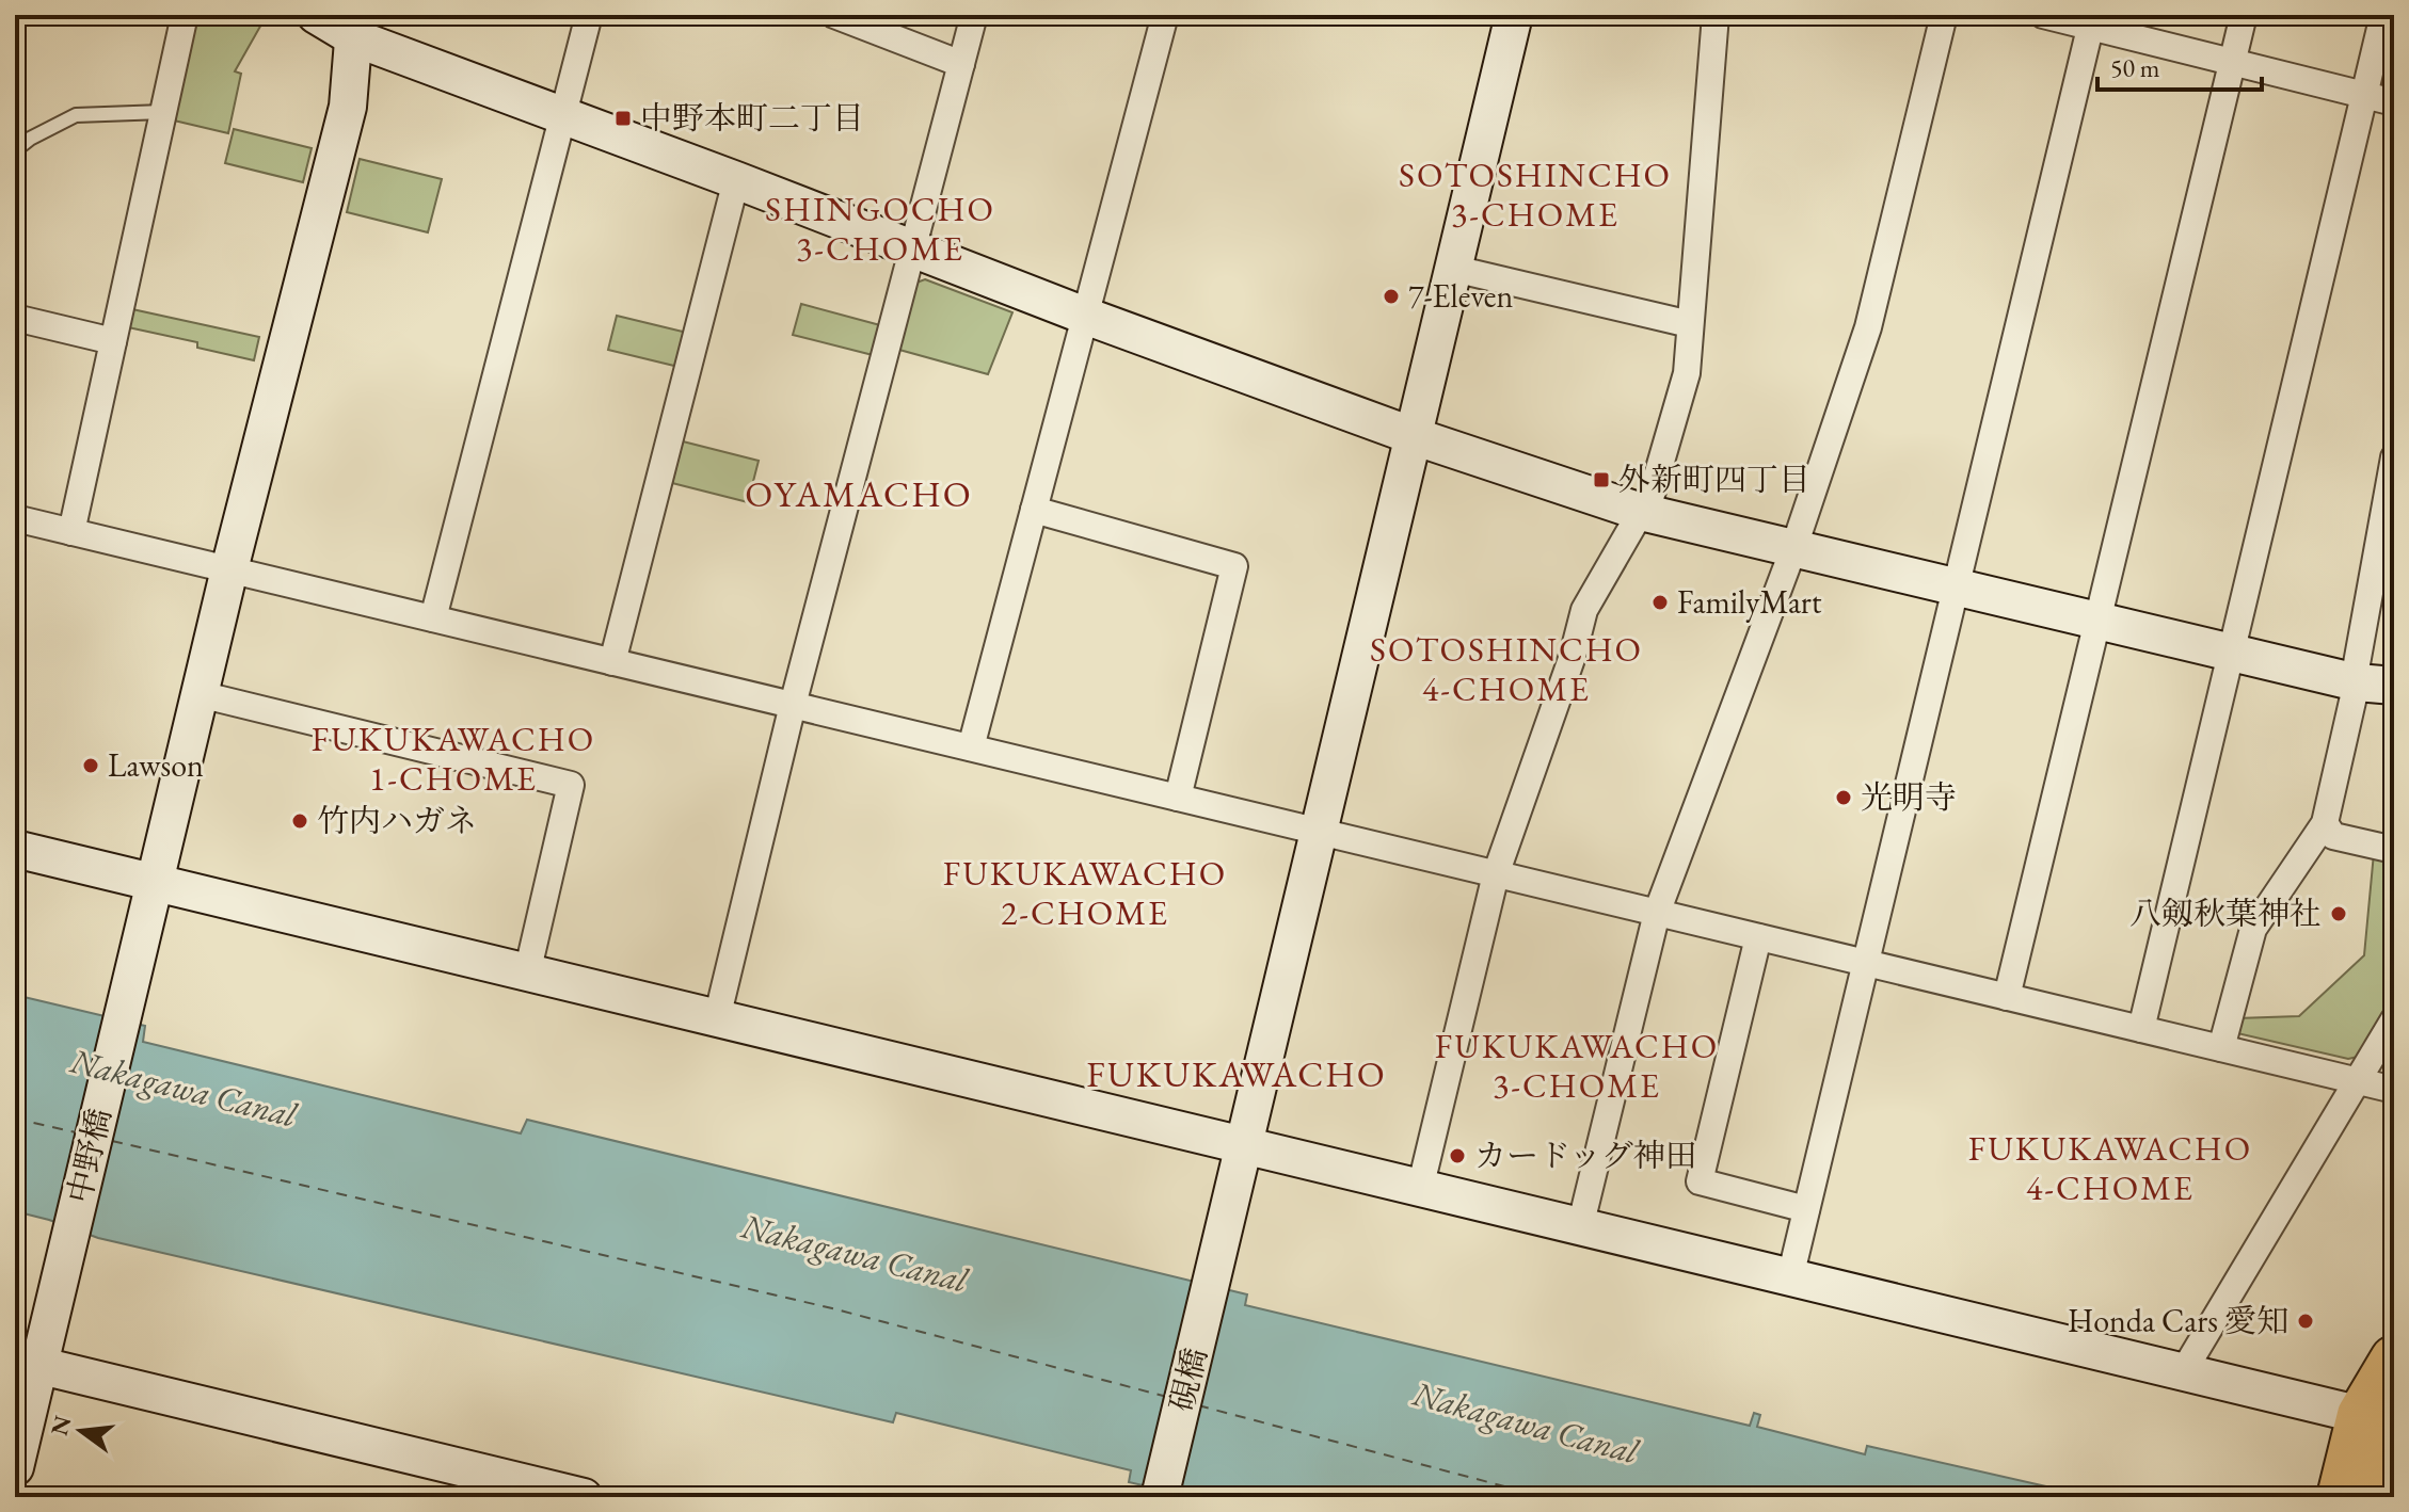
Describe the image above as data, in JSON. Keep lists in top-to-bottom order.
{
  "streets": {
    "street": ["中野橋", "硯橋"]
  },
  "districts": [
    "SOTOSHINCHO 3-CHOME",
    "SHINGOCHO 3-CHOME",
    "OYAMACHO",
    "SOTOSHINCHO 4-CHOME",
    "FUKUKAWACHO 1-CHOME",
    "FUKUKAWACHO 2-CHOME",
    "FUKUKAWACHO 3-CHOME",
    "FUKUKAWACHO",
    "FUKUKAWACHO 4-CHOME"
  ],
  "water": ["Nakagawa Canal"],
  "places": {
    "transit": ["中野本町二丁目", "外新町四丁目"],
    "other": [
      "7-Eleven",
      "FamilyMart",
      "Lawson",
      "光明寺",
      "竹内ハガネ",
      "八剱秋葉神社",
      "カードッグ神田",
      "Honda Cars 愛知"
    ]
  },
  "scale_bar": "50 m",
  "north": "left"
}
